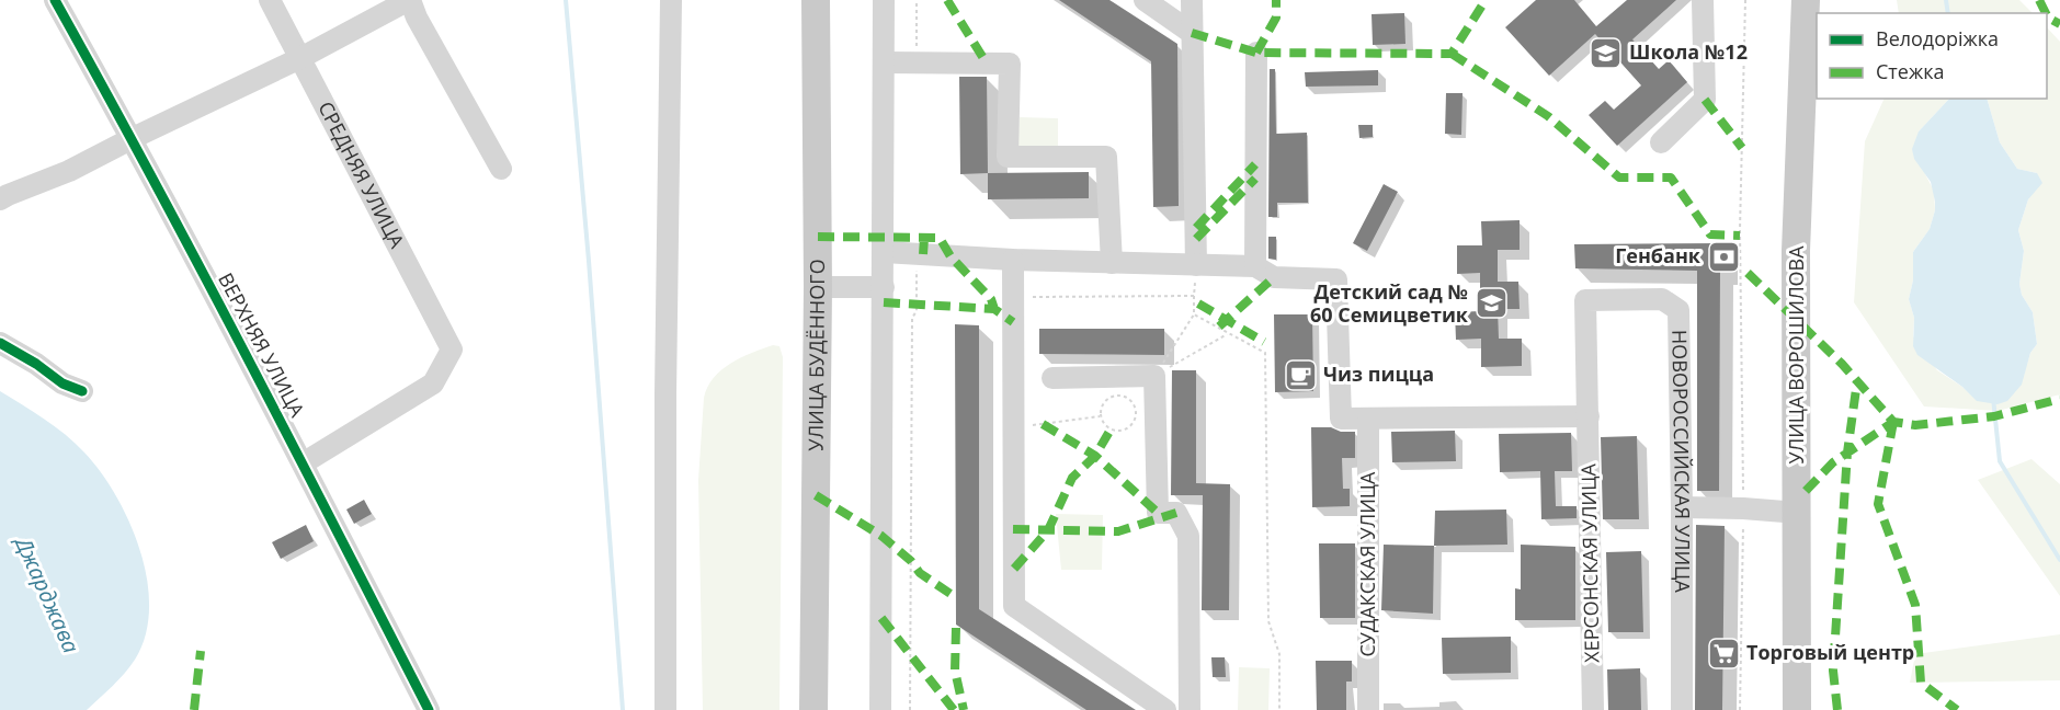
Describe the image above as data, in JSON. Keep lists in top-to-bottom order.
{
  "streets": {
    "main road": ["УЛИЦА БУДЁННОГО", "УЛИЦА ВОРОШИЛОВА"],
    "street": [
      "СРЕДНЯЯ УЛИЦА",
      "ВЕРХНЯЯ УЛИЦА",
      "НОВОРОССИЙСКАЯ УЛИЦА",
      "ХЕРСОНСКАЯ УЛИЦА",
      "СУДАКСКАЯ УЛИЦА"
    ]
  },
  "crossings": [
    ["СРЕДНЯЯ УЛИЦА", "ВЕРХНЯЯ УЛИЦА"],
    ["НОВОРОССИЙСКАЯ УЛИЦА", "ХЕРСОНСКАЯ УЛИЦА"]
  ],
  "water": ["Джарджава"],
  "places": {
    "school or university": ["Школа №12", "Детский сад № 60 Семицветик"],
    "bank": ["Генбанк"],
    "cafe": ["Чиз пицца"],
    "supermarket": ["Торговый центр"]
  },
  "legend": ["Велодоріжка", "Стежка"]
}
